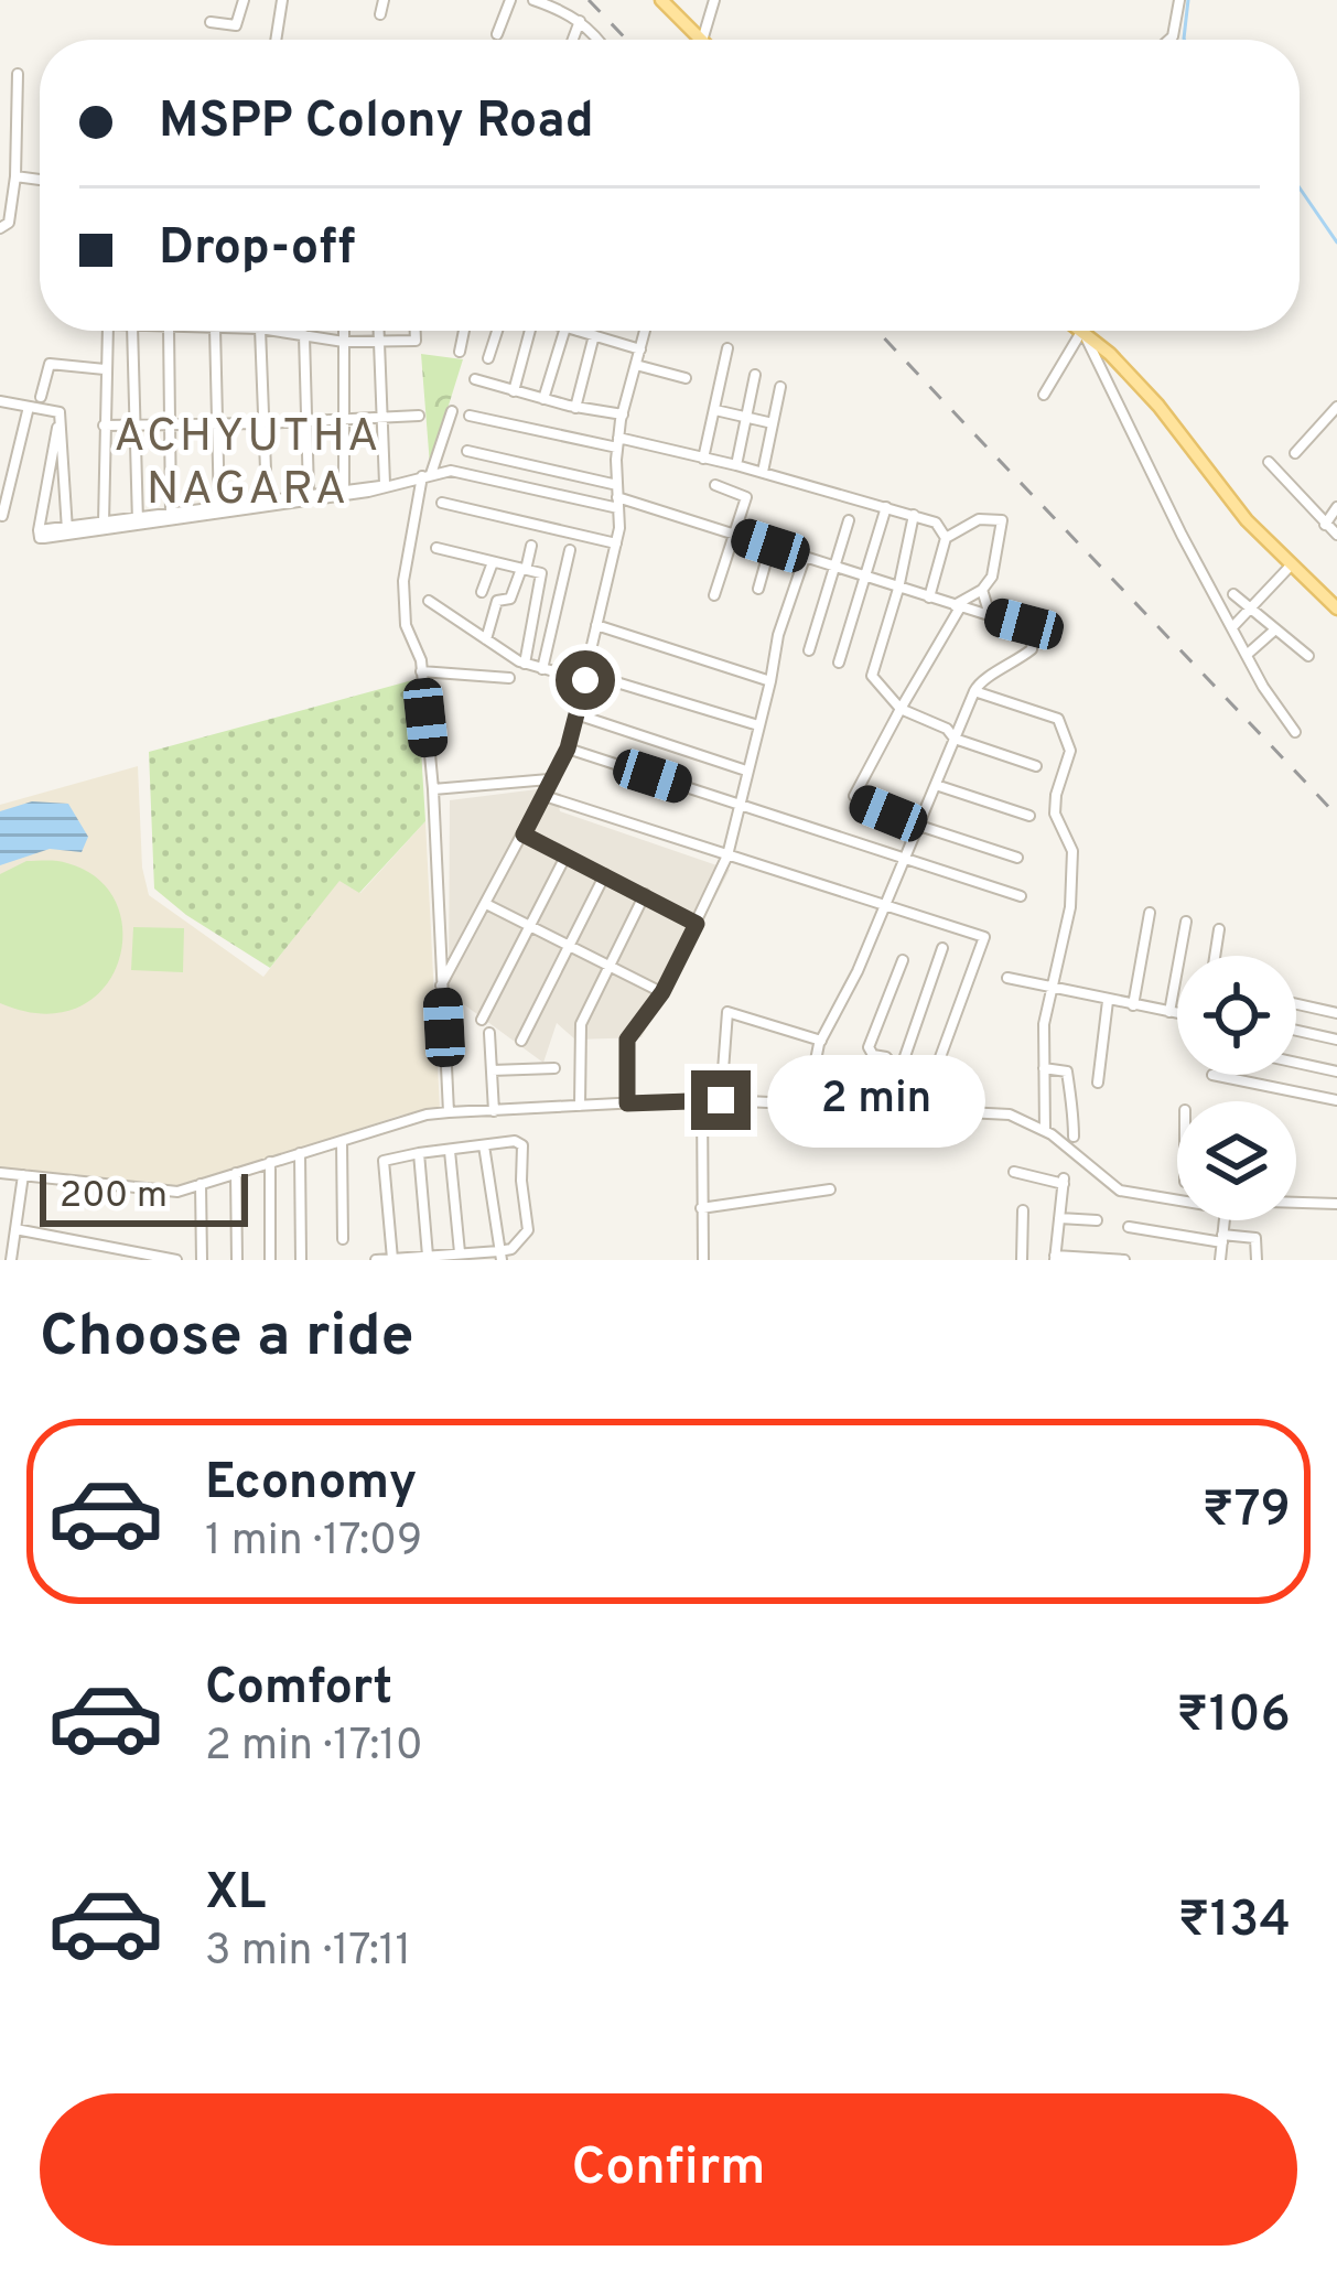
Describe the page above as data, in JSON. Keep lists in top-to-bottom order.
{
  "districts": ["ACHYUTHA NAGARA"],
  "scale_bar": "200 m",
  "page": {
    "banner": ["MSPP Colony Road", "Drop-off"],
    "bubble": "2 min",
    "scale": "200 m",
    "heading": "Choose a ride",
    "list": [
      {
        "name": "Economy",
        "note": "1 min · 17:09",
        "value": "₹79"
      },
      {
        "name": "Comfort",
        "note": "2 min · 17:10",
        "value": "₹106"
      },
      {
        "name": "XL",
        "note": "3 min · 17:11",
        "value": "₹134"
      }
    ],
    "buttons": "Confirm"
  }
}
